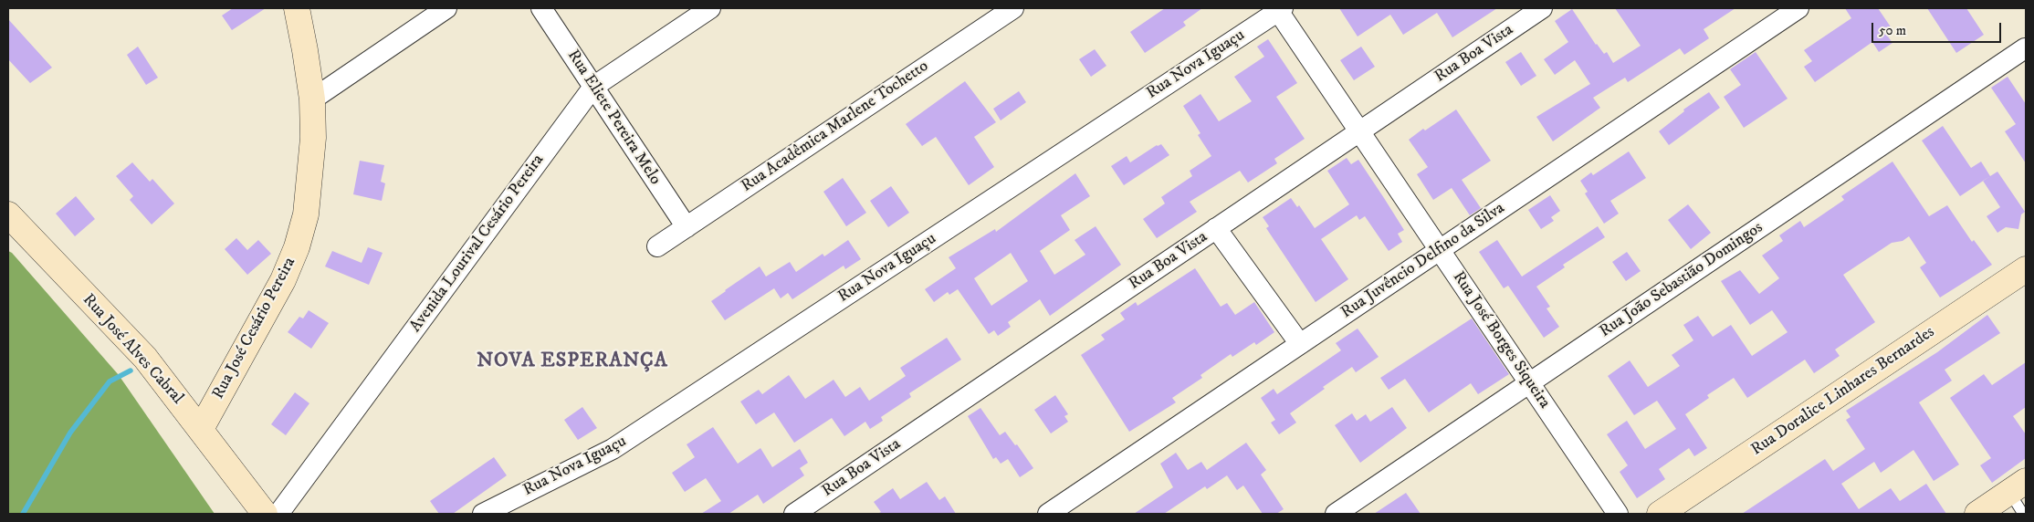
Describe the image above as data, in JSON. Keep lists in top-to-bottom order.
{
  "streets": {
    "street": [
      "Rua Boa Vista",
      "Rua Nova Iguaçu",
      "Rua Eliete Pereira Melo",
      "Rua Acadêmica Marlene Tochetto",
      "Avenida Lourival Cesário Pereira",
      "Rua Juvêncio Delfino da Silva",
      "Rua João Sebastião Domingos",
      "Rua José Cesário Pereira",
      "Rua José Borges Siqueira",
      "Rua José Alves Cabral",
      "Rua Doralice Linhares Bernardes"
    ]
  },
  "crossings": [
    ["Rua Boa Vista", "Rua José Borges Siqueira"],
    ["Rua Nova Iguaçu", "Rua José Borges Siqueira"],
    ["Rua Eliete Pereira Melo", "Rua Acadêmica Marlene Tochetto"],
    ["Rua Eliete Pereira Melo", "Avenida Lourival Cesário Pereira"],
    ["Rua Juvêncio Delfino da Silva", "Rua José Borges Siqueira"],
    ["Rua João Sebastião Domingos", "Rua José Borges Siqueira"],
    ["Rua José Cesário Pereira", "Rua José Alves Cabral"]
  ],
  "districts": ["NOVA ESPERANÇA"],
  "scale_bar": "50 m"
}
